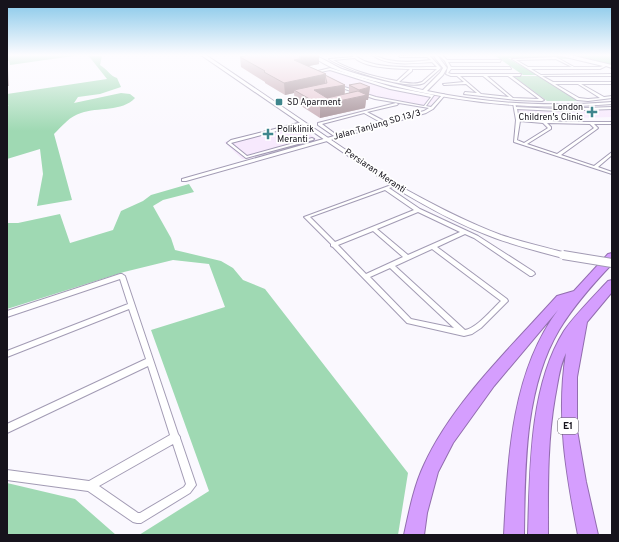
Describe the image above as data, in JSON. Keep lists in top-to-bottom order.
{
  "streets": {
    "highway": ["E1"],
    "main road": ["Persiaran Meranti"],
    "street": ["Jalan Tanjung SD 13/3"]
  },
  "crossings": [
    ["Jalan Tanjung SD 13/3", "Persiaran Meranti"]
  ],
  "places": {
    "transit": ["SD Aparment"],
    "health": ["London Children's Clinic", "Poliklinik Meranti"]
  }
}
